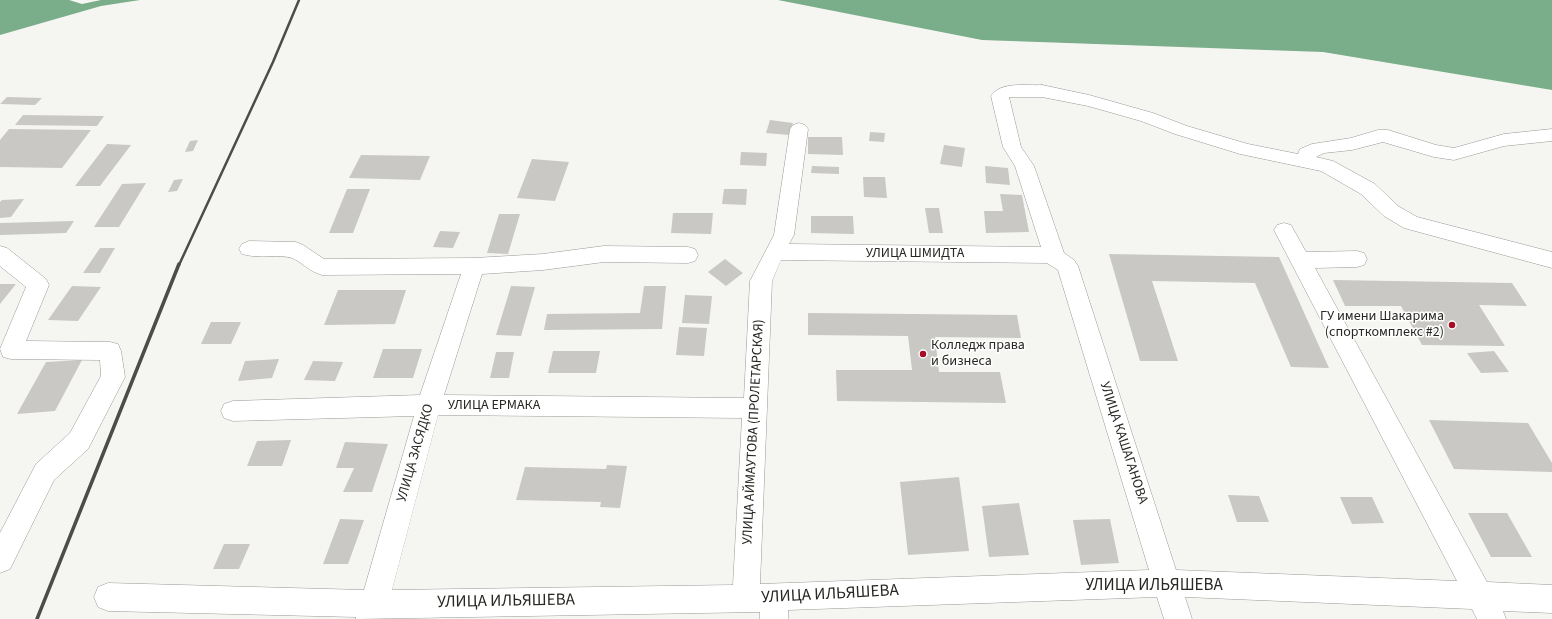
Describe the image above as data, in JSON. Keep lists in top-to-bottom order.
{
  "streets": {
    "street": [
      "УЛИЦА ШМИДТА",
      "УЛИЦА ЕРМАКА",
      "УЛИЦА АЙМАУТОВА (ПРОЛЕТАРСКАЯ)",
      "УЛИЦА КАШАГАНОВА",
      "УЛИЦА ЗАСЯДКО",
      "УЛИЦА ИЛЬЯШЕВА"
    ]
  },
  "crossings": [
    ["УЛИЦА ШМИДТА", "УЛИЦА АЙМАУТОВА (ПРОЛЕТАРСКАЯ)"],
    ["УЛИЦА ШМИДТА", "УЛИЦА КАШАГАНОВА"],
    ["УЛИЦА ЕРМАКА", "УЛИЦА АЙМАУТОВА (ПРОЛЕТАРСКАЯ)"],
    ["УЛИЦА ЕРМАКА", "УЛИЦА ЗАСЯДКО"],
    ["УЛИЦА АЙМАУТОВА (ПРОЛЕТАРСКАЯ)", "УЛИЦА ИЛЬЯШЕВА"],
    ["УЛИЦА КАШАГАНОВА", "УЛИЦА ИЛЬЯШЕВА"],
    ["УЛИЦА ЗАСЯДКО", "УЛИЦА ИЛЬЯШЕВА"]
  ],
  "places": ["ГУ имени Шакарима (спорткомплекс #2)", "Колледж права и бизнеса"]
}
